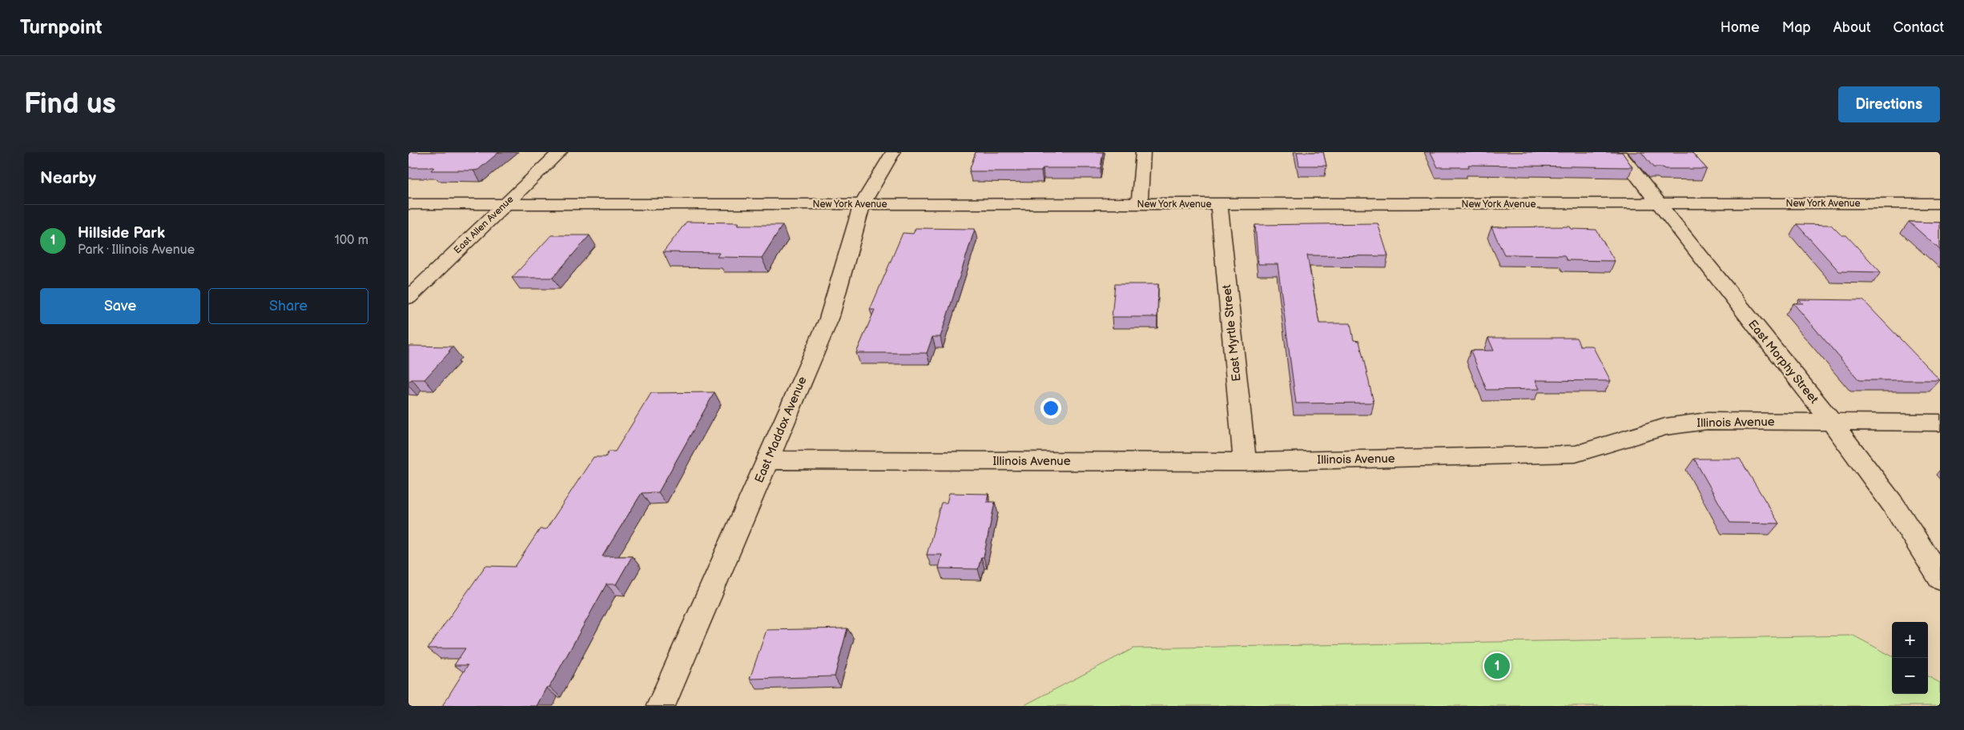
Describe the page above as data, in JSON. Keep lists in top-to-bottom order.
{
  "streets": {
    "street": [
      "New York Avenue",
      "East Allen Avenue",
      "East Myrtle Street",
      "East Morphy Street",
      "Illinois Avenue",
      "East Maddox Avenue"
    ]
  },
  "crossings": [
    ["New York Avenue", "East Allen Avenue"],
    ["New York Avenue", "East Myrtle Street"],
    ["New York Avenue", "East Morphy Street"],
    ["New York Avenue", "East Maddox Avenue"],
    ["East Myrtle Street", "Illinois Avenue"],
    ["East Morphy Street", "Illinois Avenue"],
    ["Illinois Avenue", "East Maddox Avenue"]
  ],
  "page": {
    "header": "Turnpoint",
    "nav": [
      "Home",
      "Map",
      "About",
      "Contact"
    ],
    "buttons": [
      "Directions",
      ["Save", "Share"]
    ],
    "title": "Find us",
    "heading": "Nearby",
    "list": [
      {
        "mark": "1",
        "name": "Hillside Park",
        "note": "Park · Illinois Avenue",
        "value": "100 m"
      }
    ],
    "map_buttons": ["+", "−"],
    "pins": "1"
  }
}
